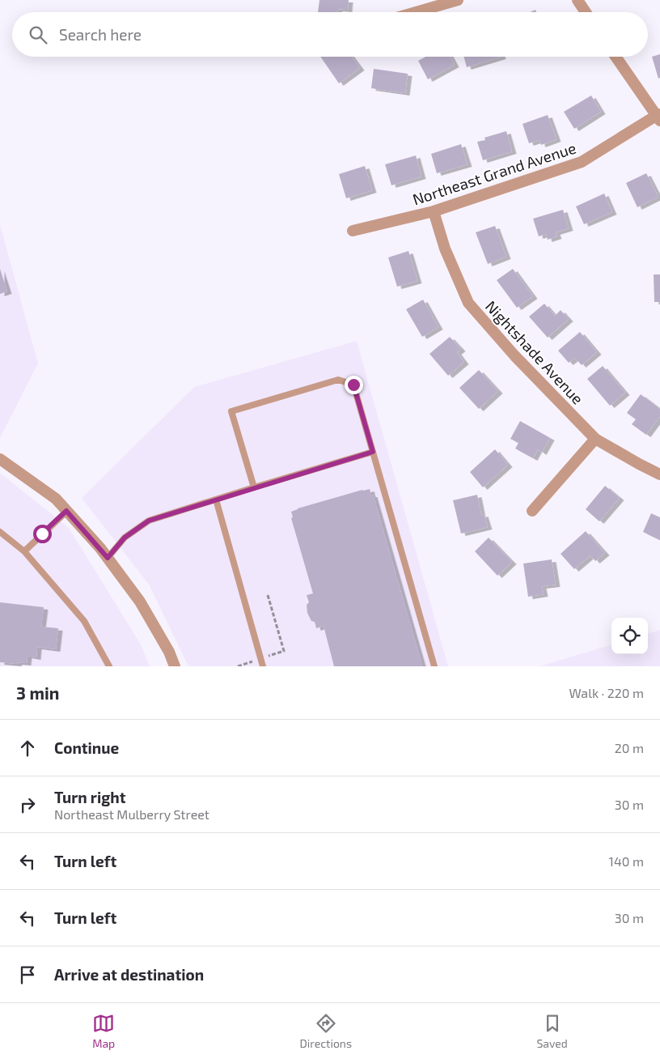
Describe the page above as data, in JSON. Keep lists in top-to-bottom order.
{
  "streets": {
    "street": ["Northeast Grand Avenue", "Nightshade Avenue"]
  },
  "crossings": [
    ["Northeast Grand Avenue", "Nightshade Avenue"]
  ],
  "page": {
    "search": "Search here",
    "heading": ["3 min", "Walk · 220 m"],
    "list": [
      ["Continue", "20 m"],
      ["Turn right", "Northeast Mulberry Street", "30 m"],
      ["Turn left", "140 m"],
      ["Turn left", "30 m"],
      "Arrive at destination"
    ],
    "nav": ["Map", "Directions", "Saved"]
  }
}
